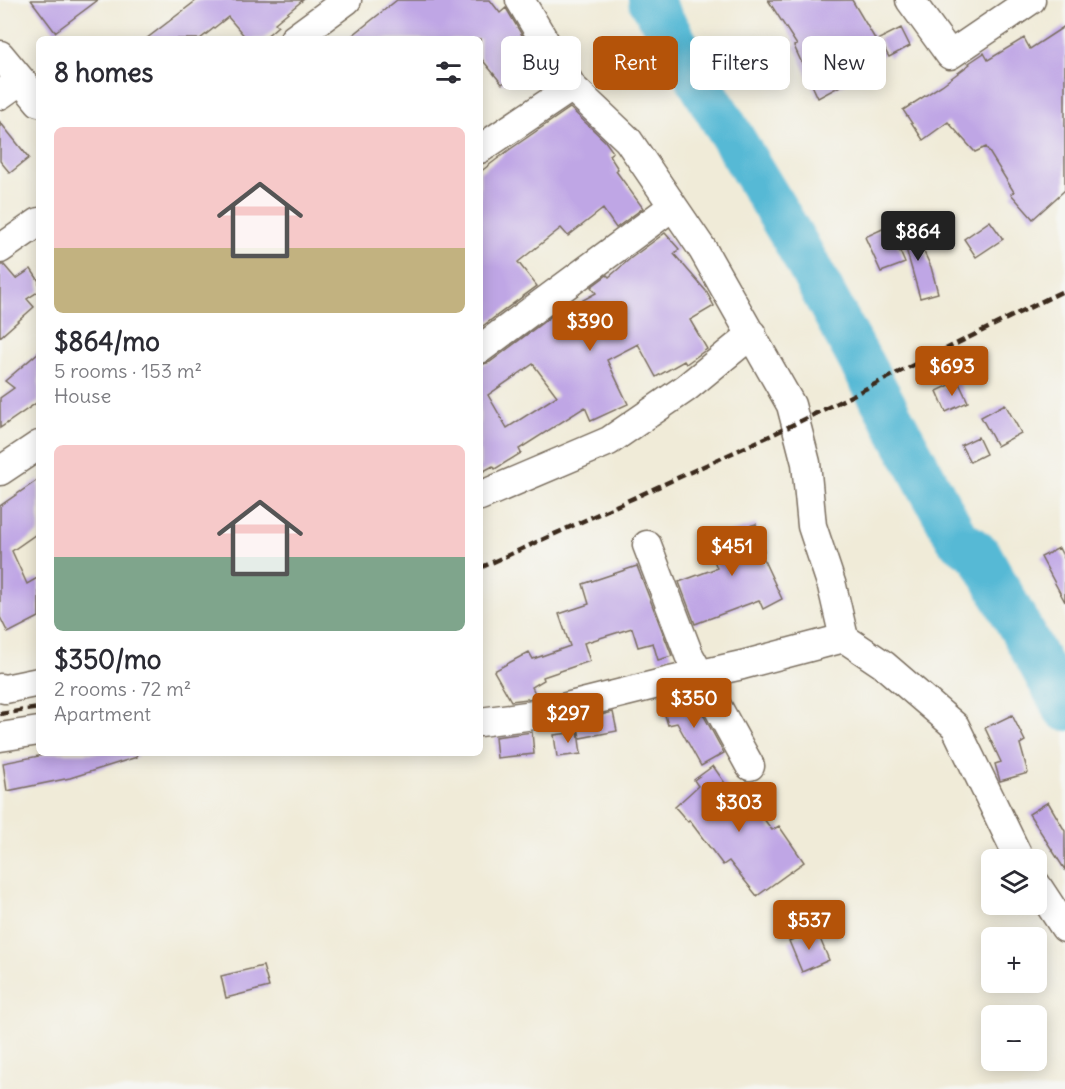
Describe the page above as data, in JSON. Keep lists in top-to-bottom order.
{
  "page": {
    "chip": [
      "Buy",
      "Rent",
      "Filters",
      "New"
    ],
    "heading": "8 homes",
    "list": [
      {
        "name": "$864/mo",
        "note": "5 rooms · 153 m² · House"
      },
      {
        "name": "$350/mo",
        "note": "2 rooms · 72 m² · Apartment"
      }
    ],
    "price": [
      "$864",
      "$390",
      "$693",
      "$451",
      "$350",
      "$297",
      "$303",
      "$537"
    ],
    "map_buttons": ["+", "−"]
  }
}
